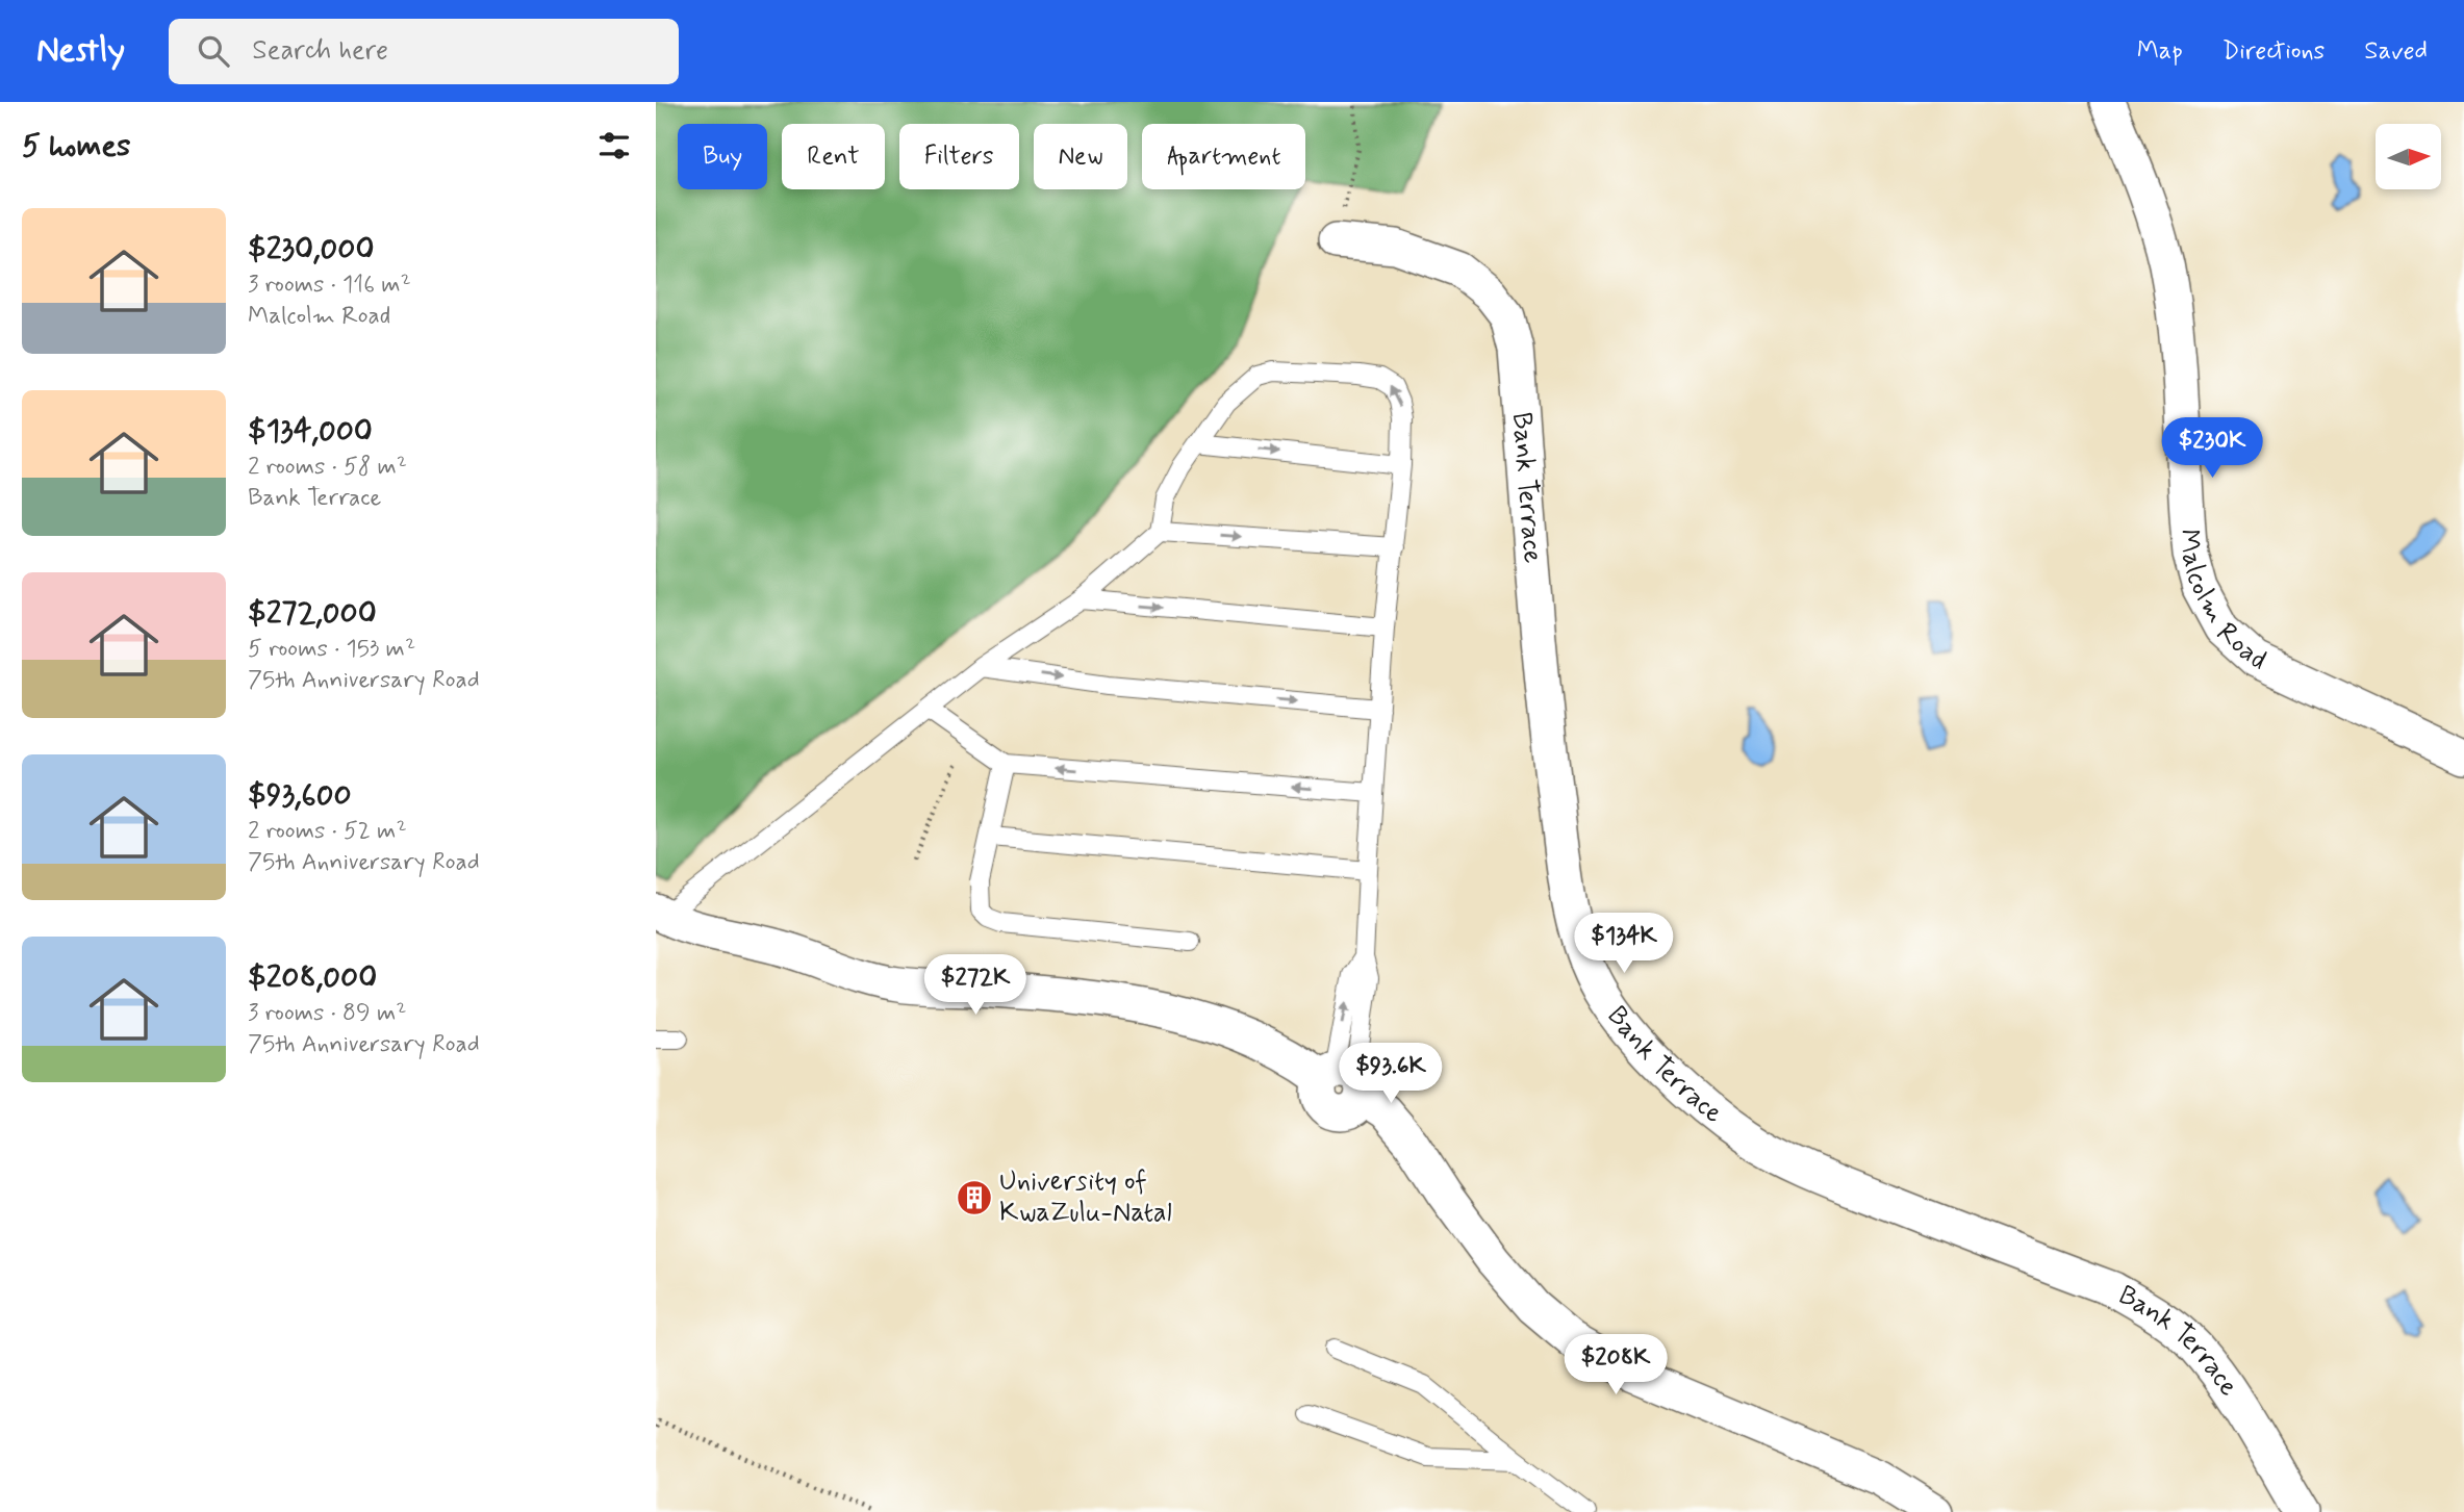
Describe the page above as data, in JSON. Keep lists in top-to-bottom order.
{
  "streets": {
    "street": ["Bank Terrace", "Malcolm Road"]
  },
  "places": {
    "building": ["University of KwaZulu-Natal"]
  },
  "north": "right",
  "page": {
    "header": "Nestly",
    "search": "Search here",
    "nav": ["Map", "Directions", "Saved"],
    "heading": "5 homes",
    "chip": [
      "Buy",
      "Rent",
      "Filters",
      "New",
      "Apartment"
    ],
    "list": [
      {
        "name": "$230,000",
        "note": "3 rooms · 116 m² · Malcolm Road"
      },
      {
        "name": "$134,000",
        "note": "2 rooms · 58 m² · Bank Terrace"
      },
      {
        "name": "$272,000",
        "note": "5 rooms · 153 m² · 75th Anniversary Road"
      },
      {
        "name": "$93,600",
        "note": "2 rooms · 52 m² · 75th Anniversary Road"
      },
      {
        "name": "$208,000",
        "note": "3 rooms · 89 m² · 75th Anniversary Road"
      }
    ],
    "price": [
      "$230K",
      "$134K",
      "$272K",
      "$93.6K",
      "$208K"
    ]
  }
}
